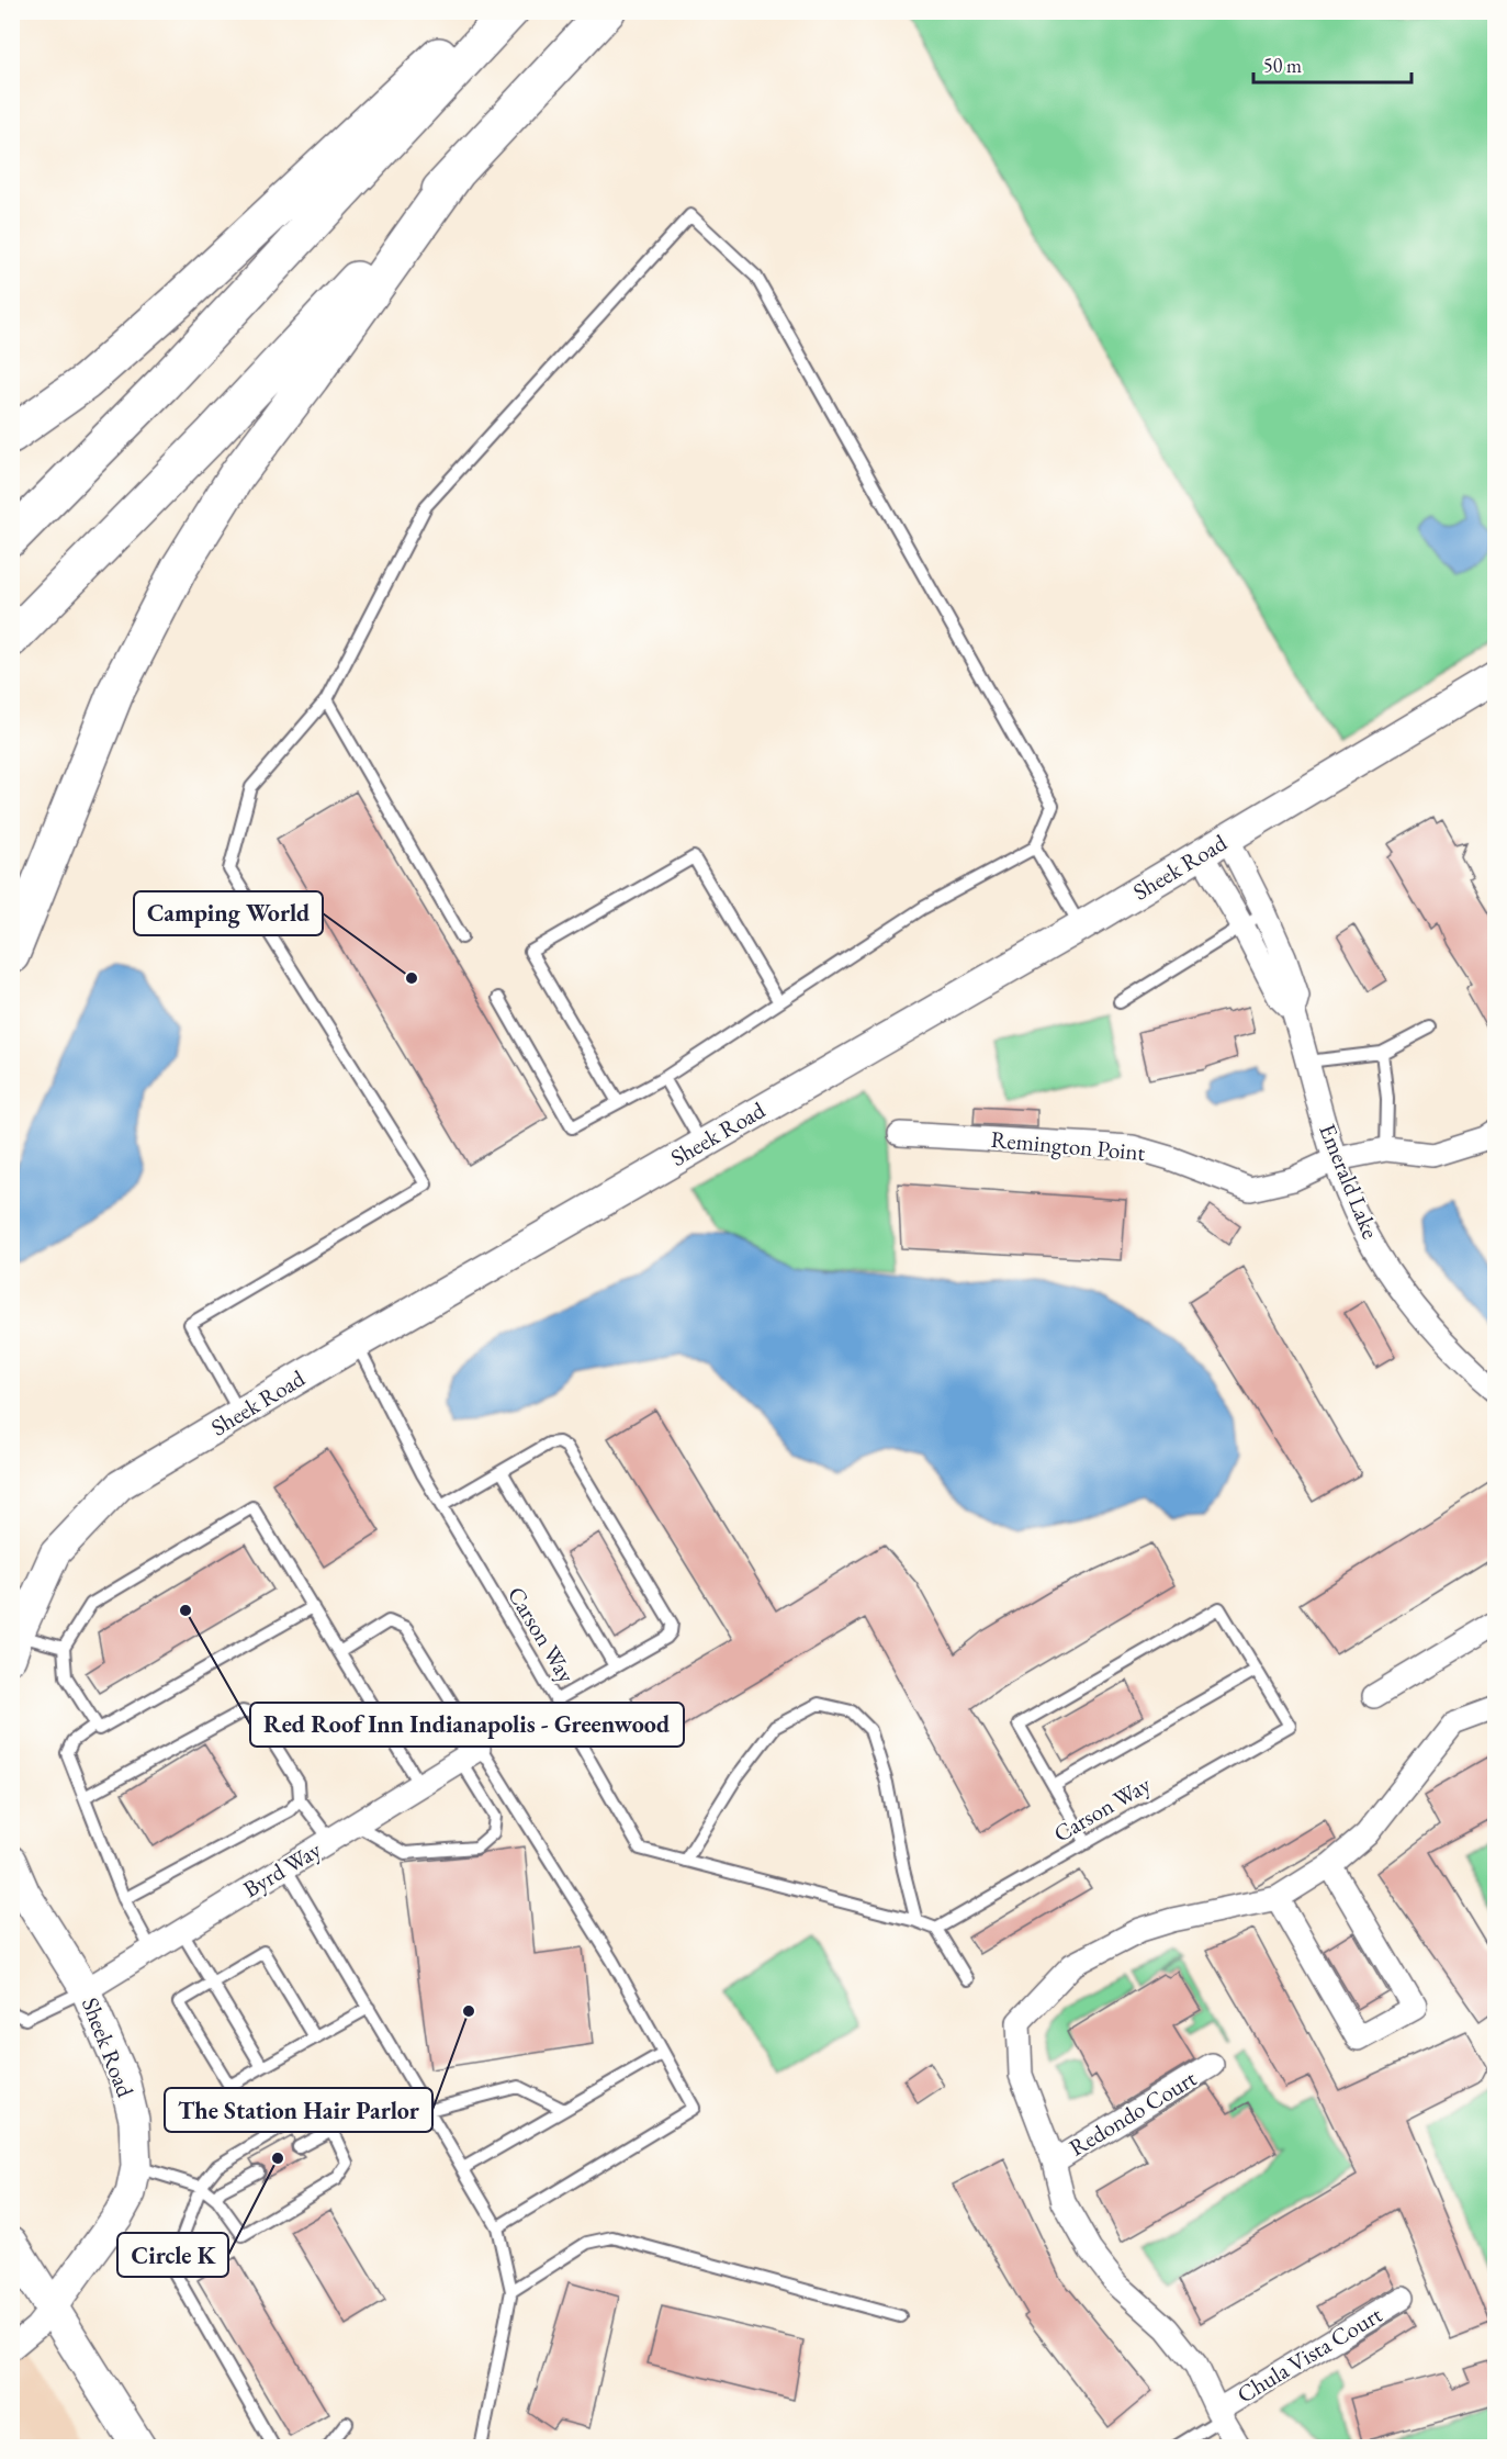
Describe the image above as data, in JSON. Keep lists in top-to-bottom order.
{
  "streets": {
    "street": [
      "Sheek Road",
      "Remington Point",
      "Emerald Lake",
      "Byrd Way",
      "Redondo Court",
      "Chula Vista Court"
    ],
    "lane": ["Carson Way"]
  },
  "crossings": [
    ["Sheek Road", "Emerald Lake"],
    ["Sheek Road", "Carson Way"],
    ["Sheek Road", "Byrd Way"],
    ["Remington Point", "Emerald Lake"]
  ],
  "places": [
    "Camping World",
    "Red Roof Inn Indianapolis - Greenwood",
    "The Station Hair Parlor",
    "Circle K"
  ],
  "scale_bar": "50 m"
}
